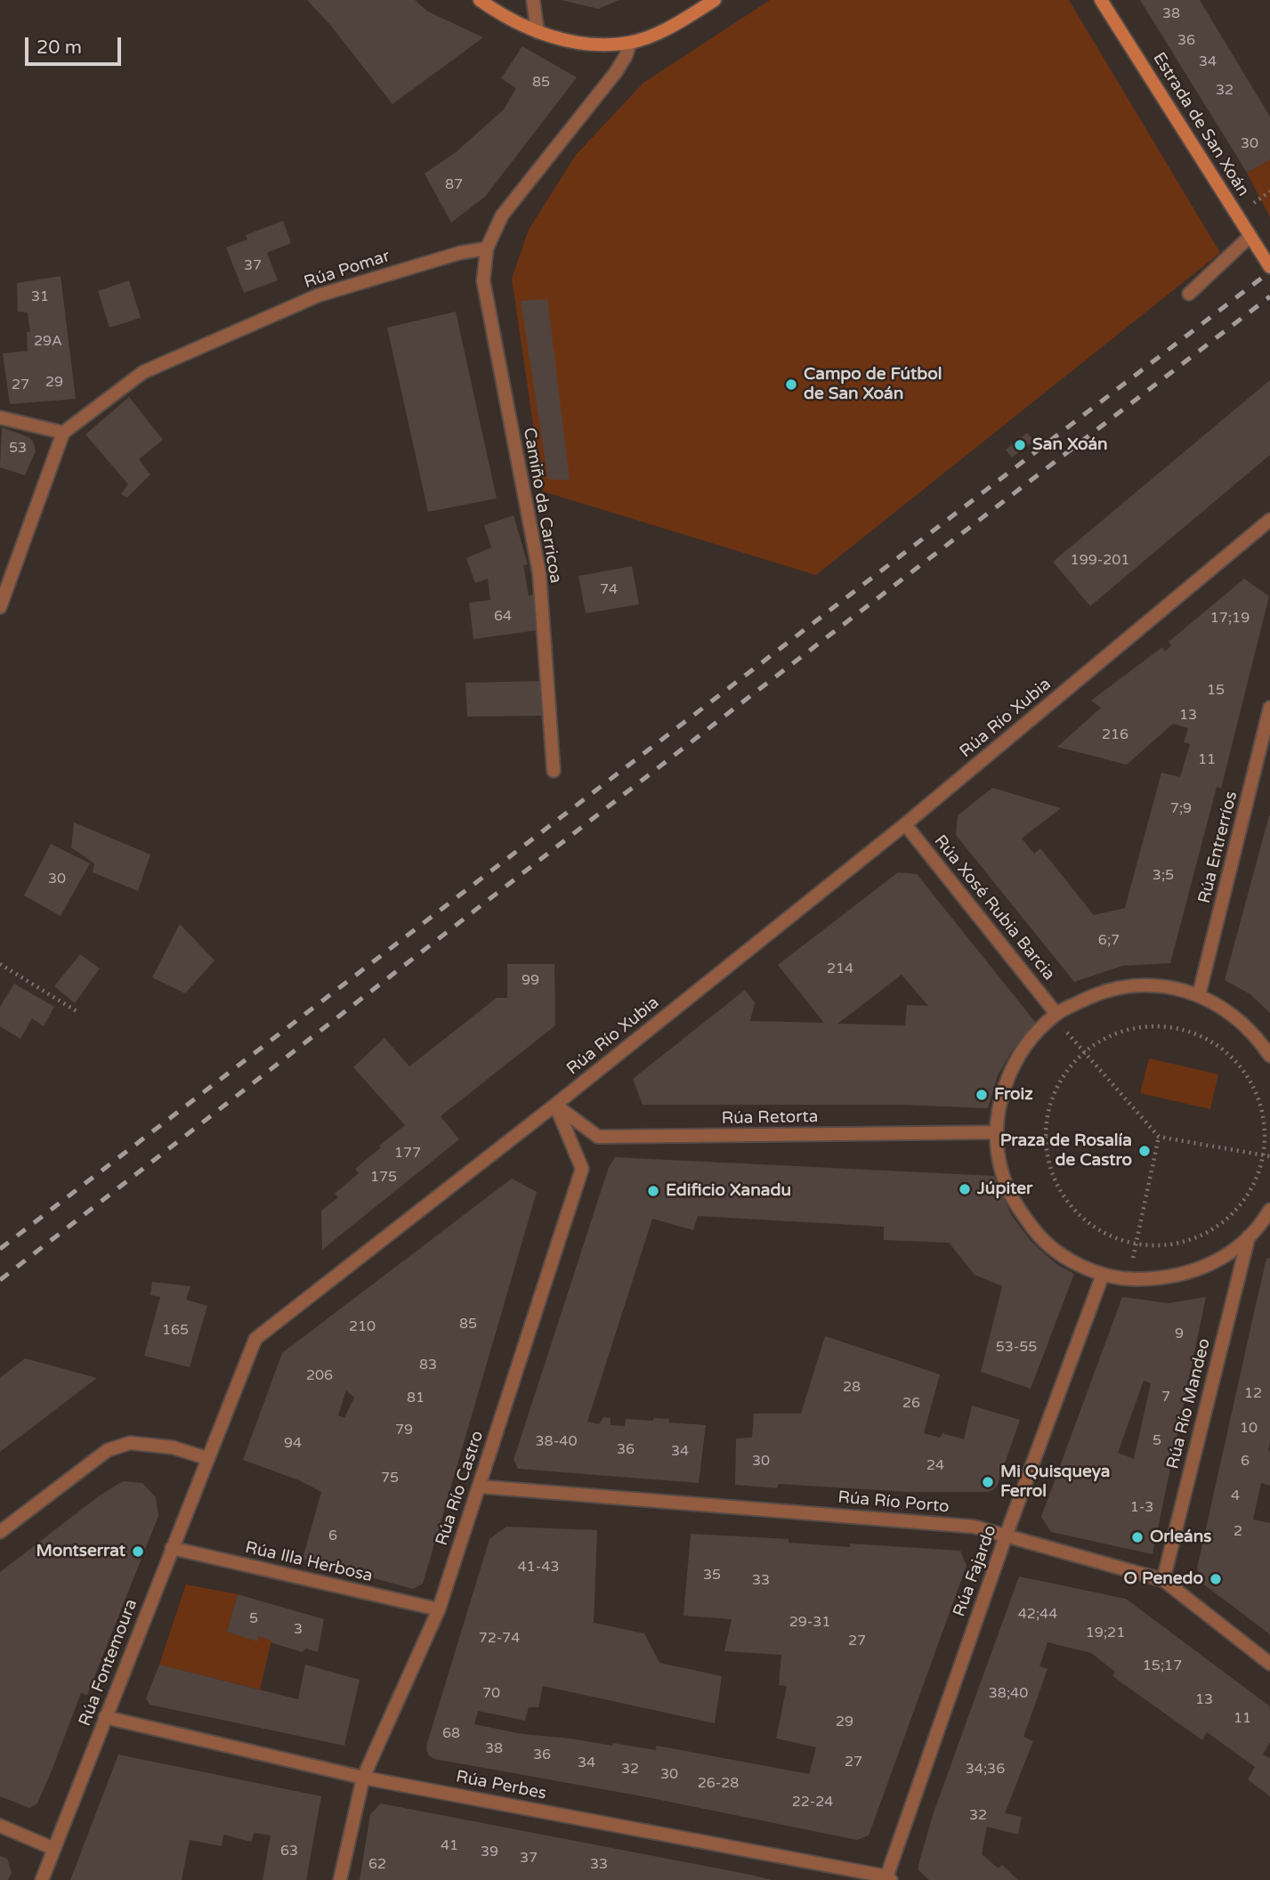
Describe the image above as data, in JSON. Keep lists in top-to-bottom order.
{
  "streets": {
    "street": [
      "Estrada de San Xoán",
      "Rúa Pomar",
      "Camiño da Carricoa",
      "Rúa Río Xubia",
      "Rúa Entrerríos",
      "Rúa Xosé Rubia Barcia",
      "Rúa Retorta",
      "Rúa Río Mandeo",
      "Rúa Río Castro",
      "Rúa Río Porto",
      "Rúa Illa Herbosa",
      "Rúa Fajardo",
      "Rúa Fontemoura",
      "Rúa Perbes"
    ]
  },
  "crossings": [
    ["Rúa Pomar", "Camiño da Carricoa"],
    ["Rúa Río Xubia", "Rúa Xosé Rubia Barcia"],
    ["Rúa Río Xubia", "Rúa Retorta"],
    ["Rúa Río Xubia", "Rúa Río Castro"],
    ["Rúa Río Xubia", "Rúa Fontemoura"],
    ["Rúa Retorta", "Rúa Río Castro"],
    ["Rúa Río Mandeo", "Rúa Río Porto"],
    ["Rúa Río Castro", "Rúa Río Porto"],
    ["Rúa Río Castro", "Rúa Illa Herbosa"],
    ["Rúa Río Castro", "Rúa Perbes"],
    ["Rúa Río Porto", "Rúa Fajardo"],
    ["Rúa Illa Herbosa", "Rúa Fontemoura"],
    ["Rúa Fajardo", "Rúa Perbes"],
    ["Rúa Fontemoura", "Rúa Perbes"]
  ],
  "places": [
    "Campo de Fútbol de San Xoán",
    "San Xoán",
    "Froiz",
    "Praza de Rosalía de Castro",
    "Júpiter",
    "Edificio Xanadu",
    "Mi Quisqueya Ferrol",
    "Orleáns",
    "Montserrat",
    "O Penedo"
  ],
  "house_numbers": [
    "38",
    "36",
    "34",
    "85",
    "32",
    "30",
    "87",
    "37",
    "31",
    "29A",
    "29",
    "27",
    "53",
    "199-201",
    "74",
    "64",
    "17;19",
    "15",
    "13",
    "216",
    "11",
    "7;9",
    "3;5",
    "30",
    "6;7",
    "214",
    "99",
    "177",
    "175",
    "85",
    "210",
    "165",
    "9",
    "53-55",
    "83",
    "206",
    "28",
    "12",
    "7",
    "81",
    "26",
    "10",
    "79",
    "5",
    "38-40",
    "94",
    "36",
    "34",
    "30",
    "6",
    "24",
    "75",
    "4",
    "1-3",
    "2",
    "6",
    "41-43",
    "35",
    "33",
    "42;44",
    "5",
    "29-31",
    "3",
    "19;21",
    "72-74",
    "27",
    "15;17",
    "70",
    "38;40",
    "13",
    "11",
    "29",
    "68",
    "38",
    "36",
    "27",
    "34",
    "32",
    "34;36",
    "30",
    "26-28",
    "22-24",
    "32",
    "41",
    "63",
    "39",
    "37",
    "62",
    "33"
  ],
  "scale_bar": "20 m"
}
